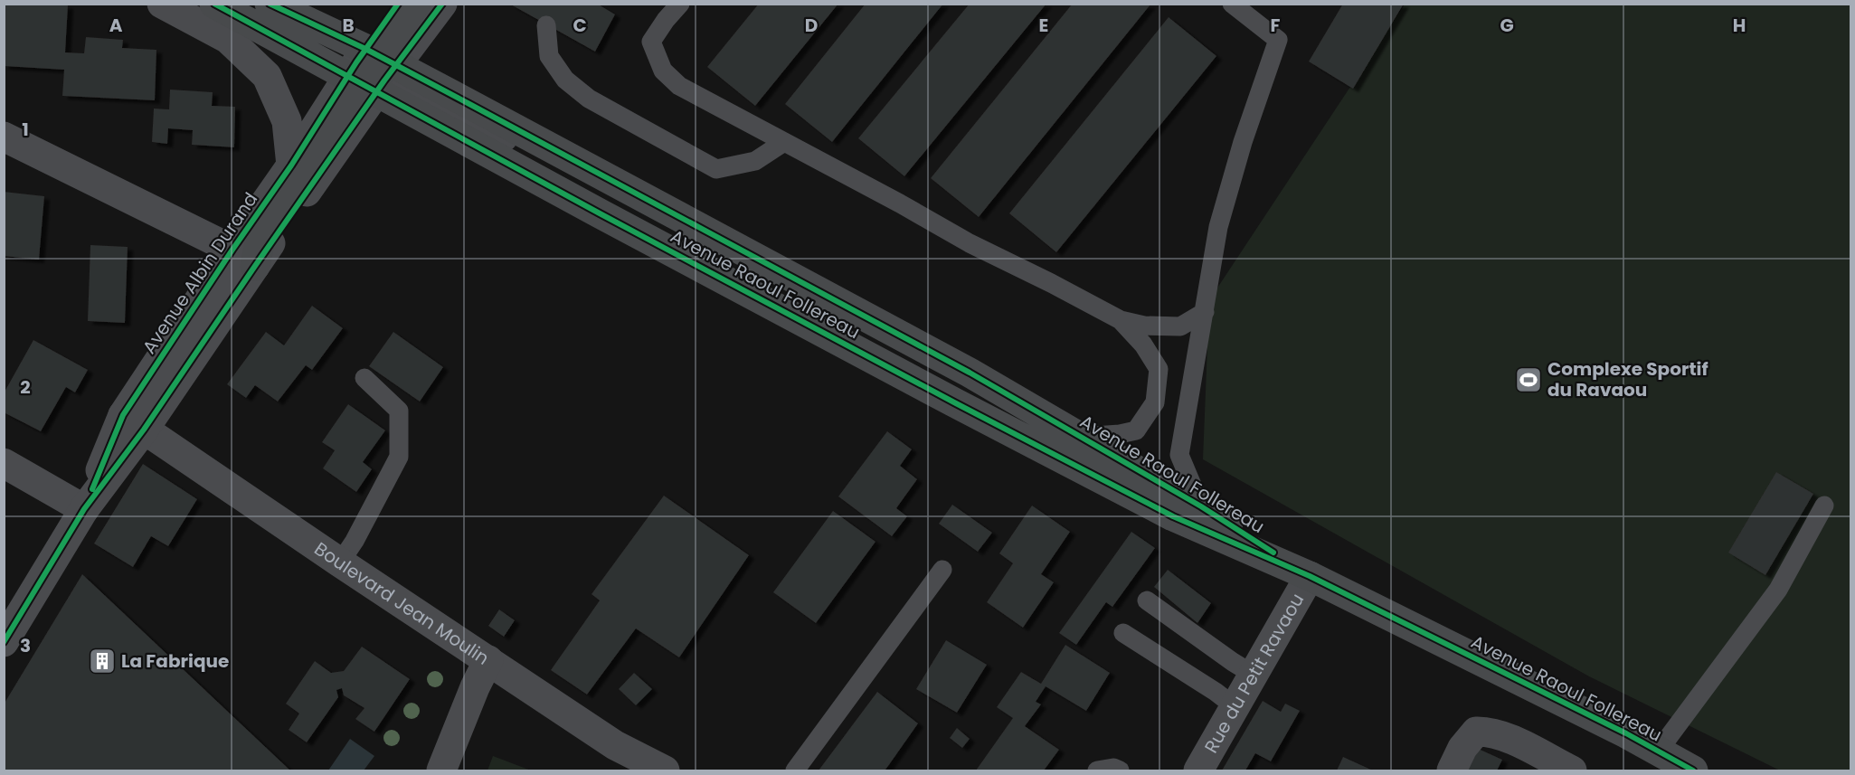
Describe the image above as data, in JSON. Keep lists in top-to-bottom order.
{
  "streets": {
    "main road": ["Avenue Raoul Follereau"],
    "street": ["Avenue Albin Durand", "Boulevard Jean Moulin", "Rue du Petit Ravaou"]
  },
  "crossings": [
    ["Avenue Albin Durand", "Avenue Raoul Follereau"],
    ["Avenue Albin Durand", "Boulevard Jean Moulin"],
    ["Avenue Raoul Follereau", "Rue du Petit Ravaou"]
  ],
  "places": {
    "sports": ["Complexe Sportif du Ravaou"],
    "building": ["La Fabrique"]
  },
  "grid": {
    "columns": [
      "A",
      "B",
      "C",
      "D",
      "E",
      "F",
      "G",
      "H"
    ],
    "rows": ["1", "2", "3"]
  }
}
